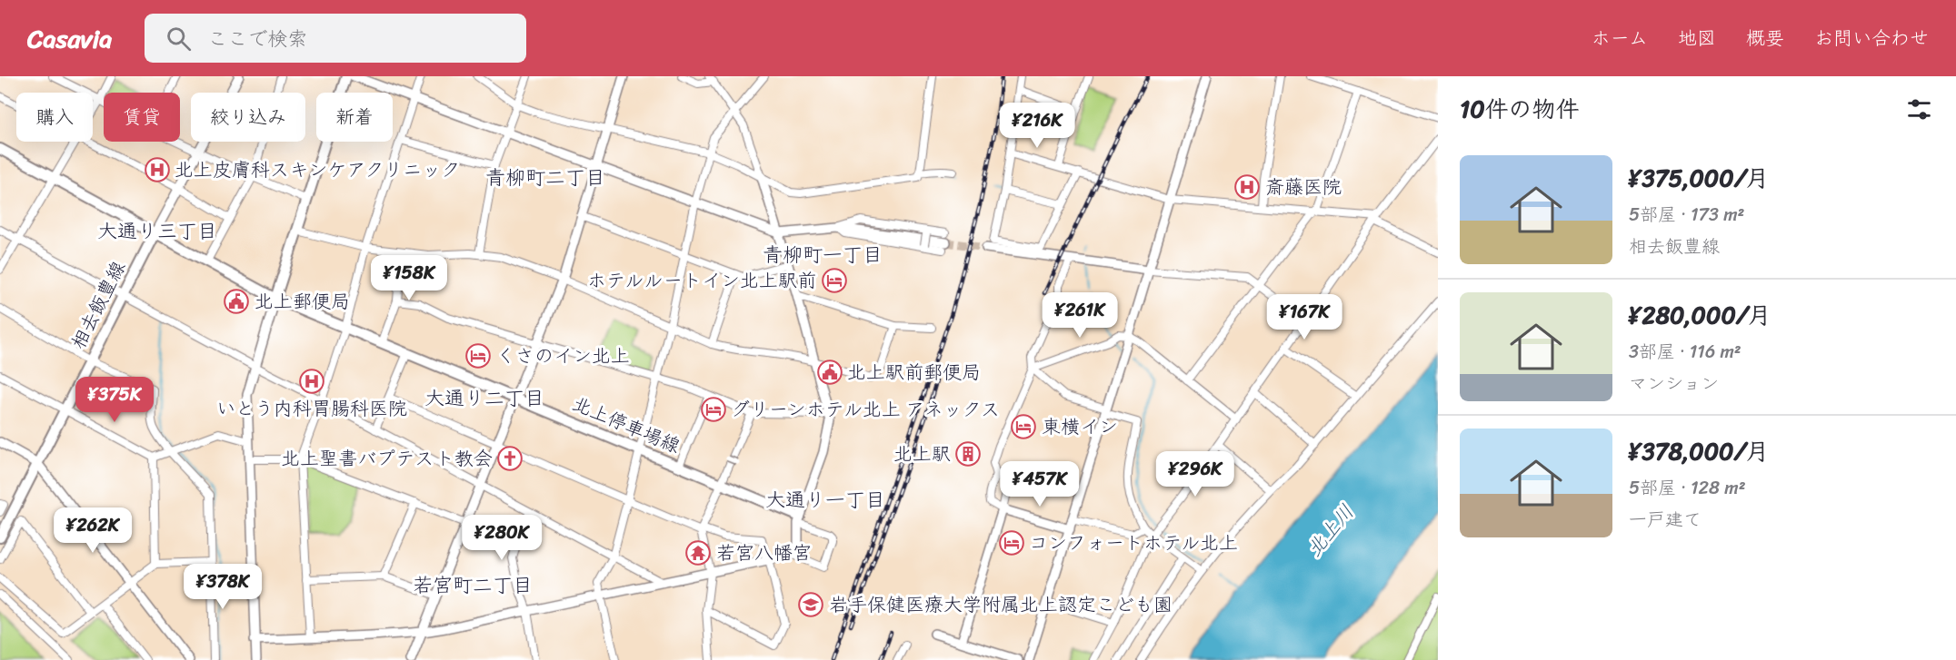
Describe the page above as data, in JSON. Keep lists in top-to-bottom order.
{
  "streets": {
    "main road": ["相去飯豊線", "北上停車場線"]
  },
  "crossings": [
    ["相去飯豊線", "北上停車場線"]
  ],
  "districts": [
    "青柳町二丁目",
    "大通り三丁目",
    "青柳町一丁目",
    "大通り二丁目",
    "大通り一丁目",
    "若宮町二丁目"
  ],
  "water": ["北上川"],
  "places": {
    "hospital": ["北上皮膚科スキンケアクリニック", "斎藤医院", "いとう内科胃腸科医院"],
    "hotel": [
      "ホテルルートイン北上駅前",
      "くさのイン北上",
      "グリーンホテル北上 アネックス",
      "東横イン",
      "コンフォートホテル北上"
    ],
    "public building": ["北上郵便局", "北上駅前郵便局"],
    "building": ["北上駅"],
    "church": ["北上聖書バプテスト教会"],
    "temple": ["若宮八幡宮"],
    "school or university": ["岩手保健医療大学附属北上認定こども園"]
  },
  "page": {
    "header": "Casavia",
    "search": "ここで検索",
    "nav": [
      "ホーム",
      "地図",
      "概要",
      "お問い合わせ"
    ],
    "heading": "10件の物件",
    "chip": [
      "購入",
      "賃貸",
      "絞り込み",
      "新着"
    ],
    "price": [
      "¥216K",
      "¥158K",
      "¥261K",
      "¥167K",
      "¥375K",
      "¥296K",
      "¥457K",
      "¥262K",
      "¥280K",
      "¥378K"
    ],
    "list": [
      {
        "name": "¥375,000/月",
        "note": "5部屋 · 173 m² · 相去飯豊線"
      },
      {
        "name": "¥280,000/月",
        "note": "3部屋 · 116 m² · マンション"
      },
      {
        "name": "¥378,000/月",
        "note": "5部屋 · 128 m² · 一戸建て"
      }
    ]
  }
}
